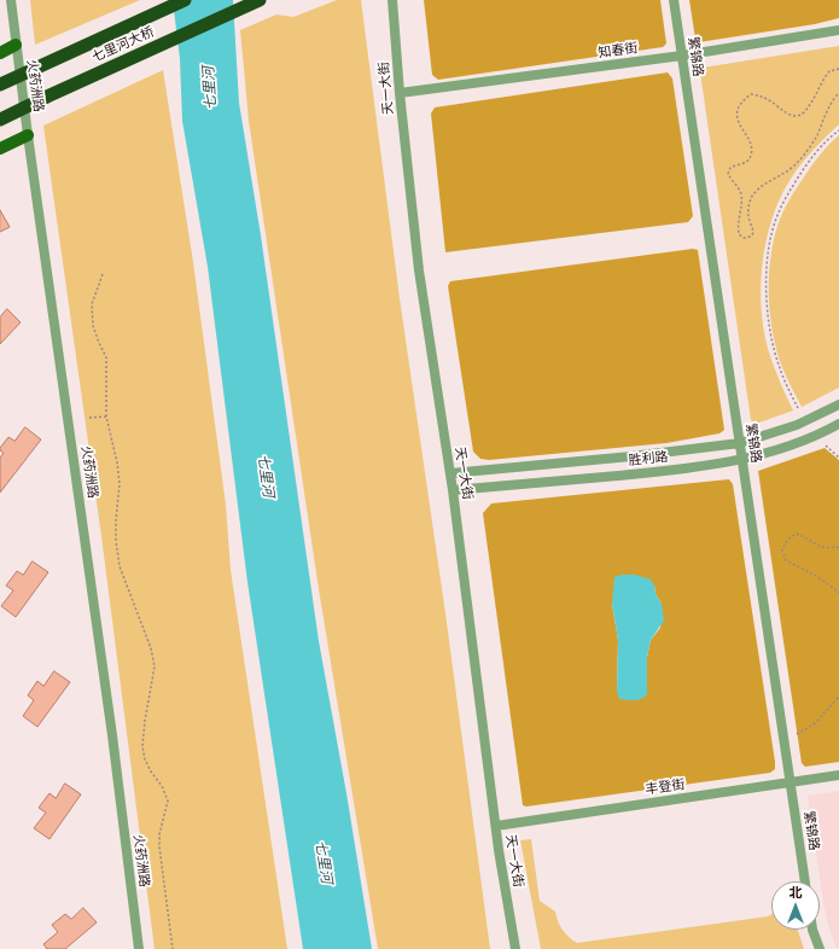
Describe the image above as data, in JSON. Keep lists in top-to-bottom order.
{
  "streets": {
    "highway": ["七里河大桥"],
    "street": [
      "知春街",
      "繁锦路",
      "火药洲路",
      "天一大街",
      "胜利路",
      "丰登街"
    ]
  },
  "crossings": [
    ["知春街", "繁锦路"],
    ["知春街", "天一大街"],
    ["繁锦路", "胜利路"],
    ["繁锦路", "丰登街"],
    ["天一大街", "胜利路"],
    ["天一大街", "丰登街"]
  ],
  "water": ["七里河"],
  "north": "top"
}
